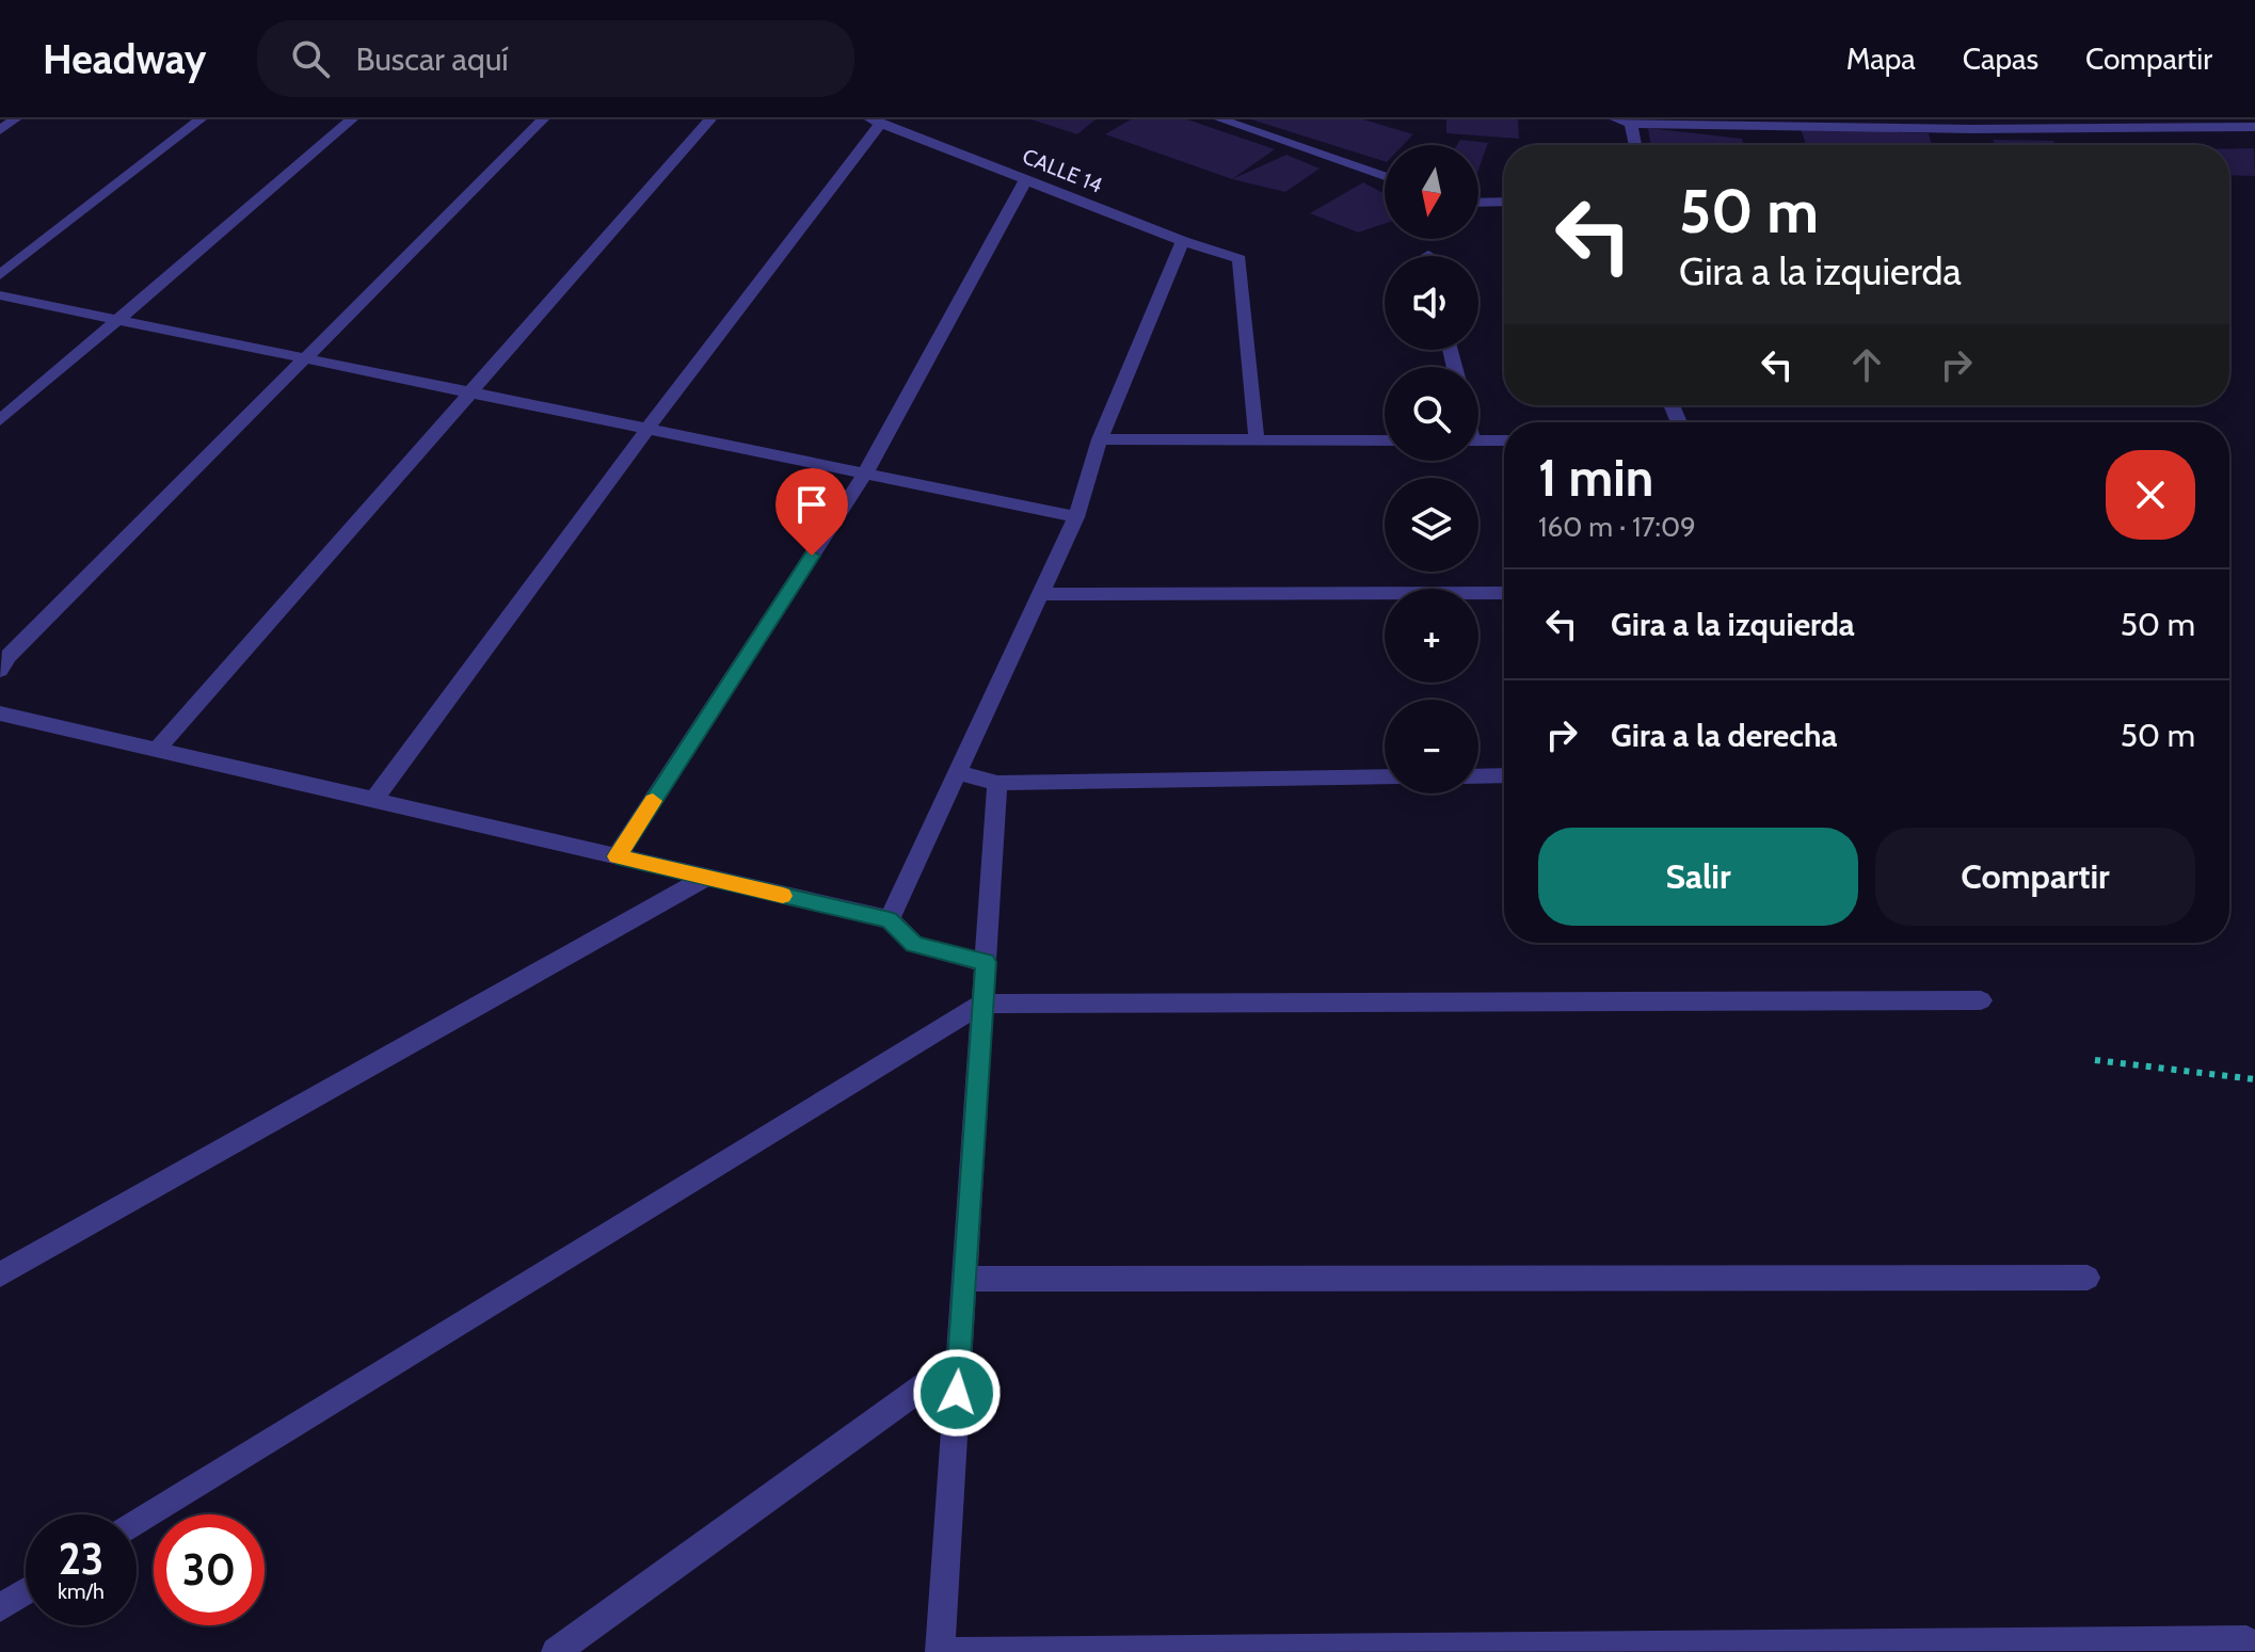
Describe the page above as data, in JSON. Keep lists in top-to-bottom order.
{
  "streets": {
    "street": ["CALLE 14"]
  },
  "north": "bottom",
  "page": {
    "header": "Headway",
    "search": "Buscar aquí",
    "nav": ["Mapa", "Capas", "Compartir"],
    "map_buttons": ["+", "−"],
    "turn": ["50 m", "Gira a la izquierda"],
    "heading": ["1 min", "160 m · 17:09"],
    "list": [
      {
        "name": "Gira a la izquierda",
        "value": "50 m"
      },
      {
        "name": "Gira a la derecha",
        "value": "50 m"
      }
    ],
    "buttons": ["Salir", "Compartir"],
    "speed": "23 km/h",
    "limit": "30"
  }
}
